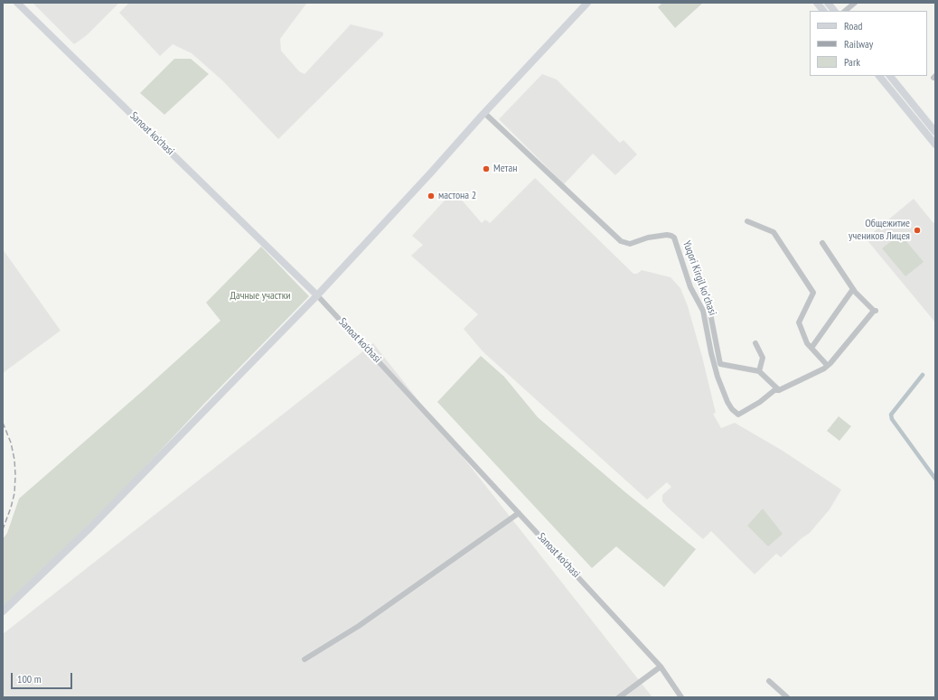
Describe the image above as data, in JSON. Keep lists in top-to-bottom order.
{
  "streets": {
    "main road": ["Sanoat ko'chasi"],
    "street": ["Yuqori Kirgil koʻchasi"]
  },
  "parks": ["Дачные участки"],
  "places": ["Метан", "мастона 2", "Общежитие учеников Лицея"],
  "legend": ["Road", "Railway", "Park"],
  "scale_bar": "100 m"
}
